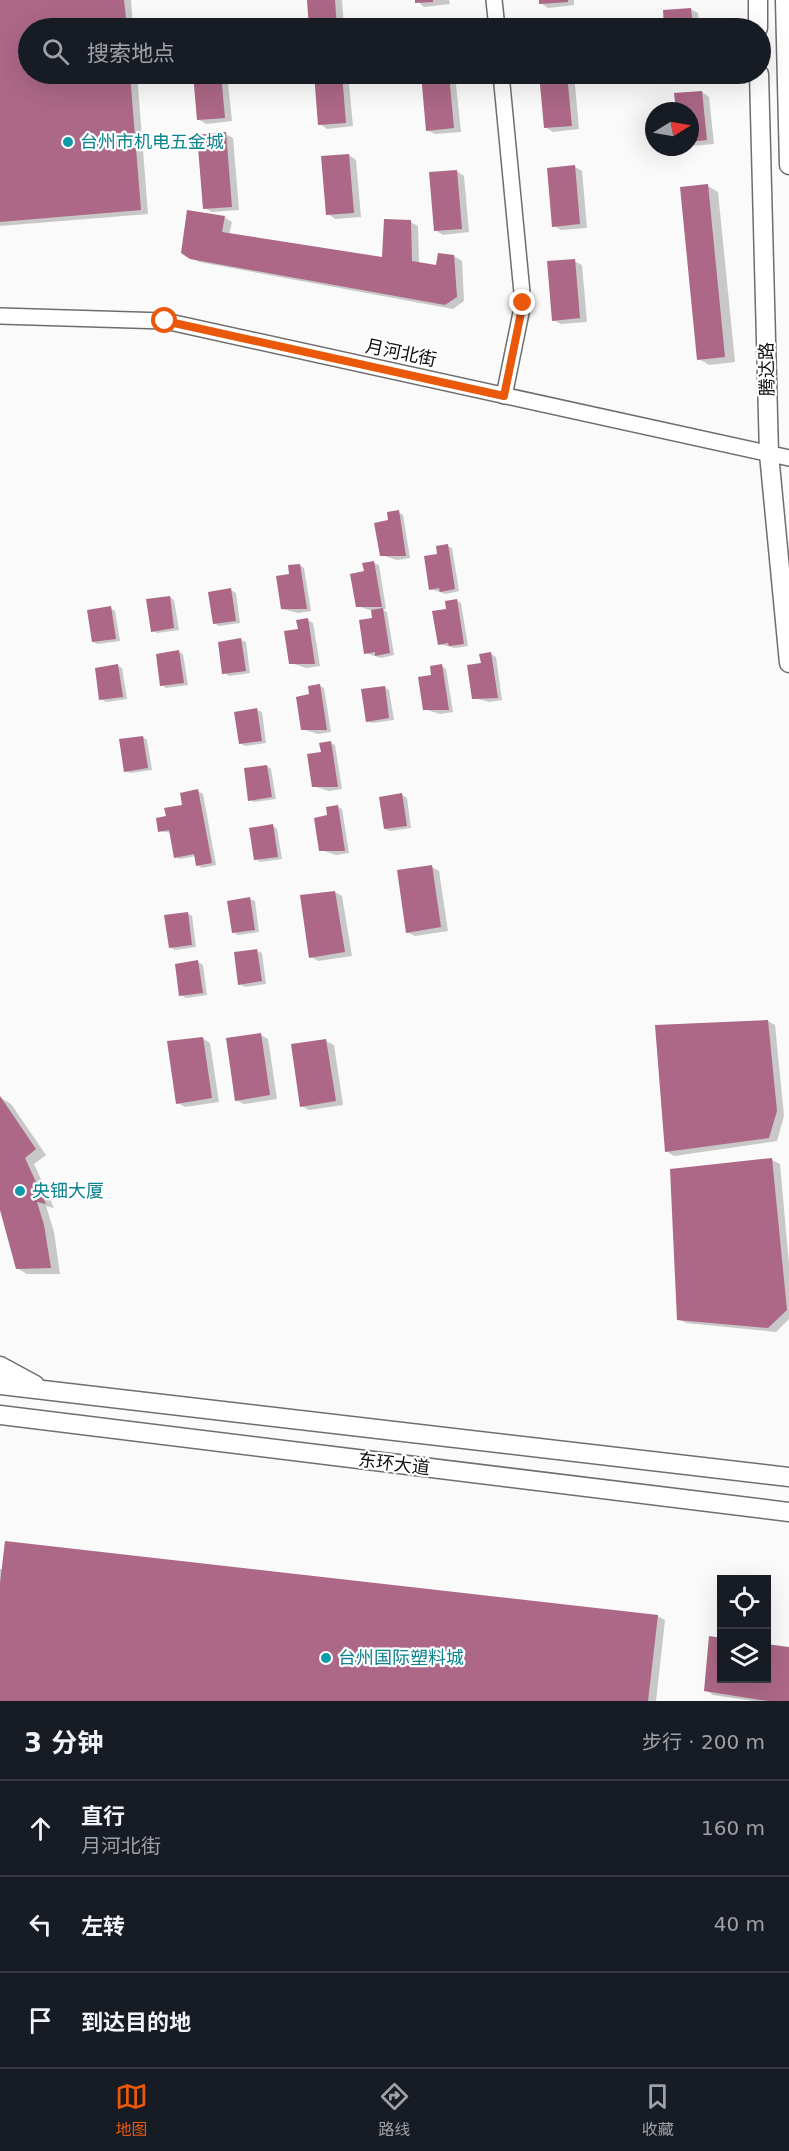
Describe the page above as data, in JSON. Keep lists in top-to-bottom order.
{
  "streets": {
    "main road": ["腾达路", "东环大道"],
    "street": ["月河北街"]
  },
  "crossings": [
    ["月河北街", "腾达路"]
  ],
  "places": ["台州市机电五金城", "央钿大厦", "台州国际塑料城"],
  "north": "right",
  "page": {
    "search": "搜索地点",
    "heading": ["3 分钟", "步行 · 200 m"],
    "list": [
      ["直行", "月河北街", "160 m"],
      ["左转", "40 m"],
      "到达目的地"
    ],
    "nav": ["地图", "路线", "收藏"]
  }
}
